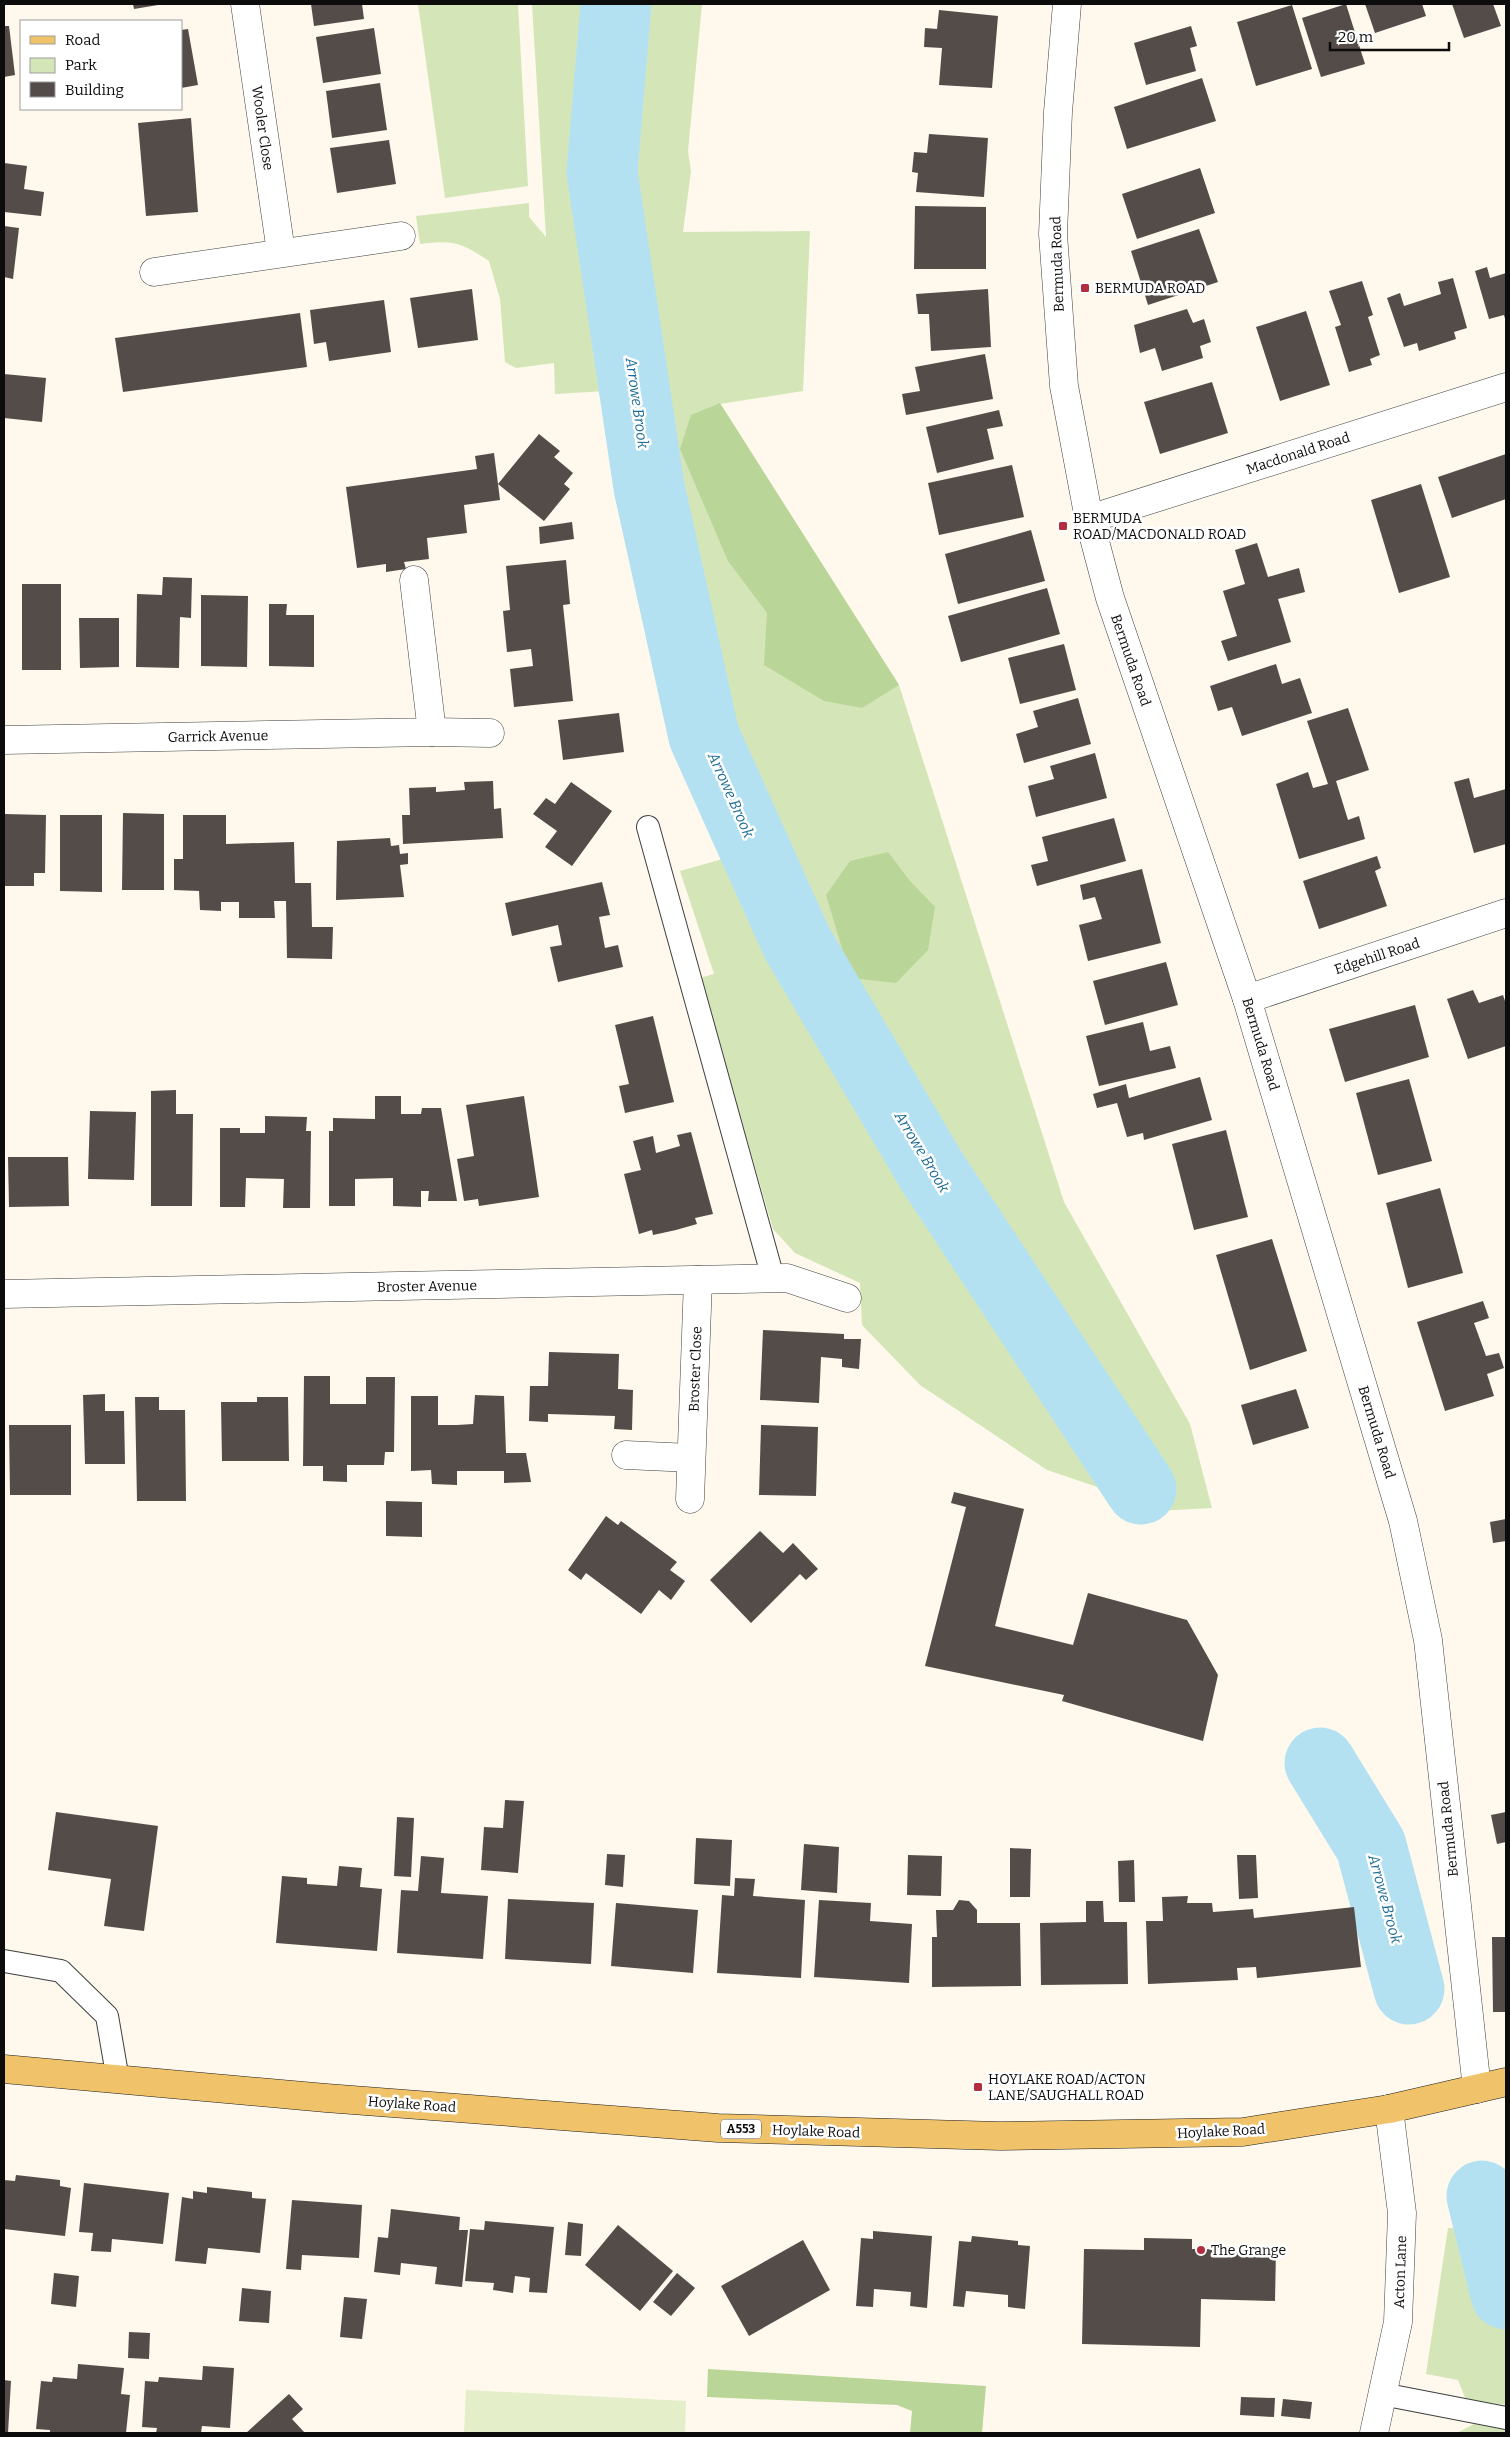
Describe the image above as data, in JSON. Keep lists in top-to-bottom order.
{
  "streets": {
    "main road": ["Hoylake Road", "A553"],
    "street": [
      "Wooler Close",
      "Bermuda Road",
      "Macdonald Road",
      "Garrick Avenue",
      "Edgehill Road",
      "Broster Avenue",
      "Broster Close",
      "Acton Lane"
    ]
  },
  "crossings": [
    ["Bermuda Road", "Macdonald Road"],
    ["Bermuda Road", "Edgehill Road"],
    ["Bermuda Road", "Hoylake Road"],
    ["Broster Avenue", "Broster Close"],
    ["Hoylake Road", "Acton Lane"]
  ],
  "water": ["Arrowe Brook"],
  "places": {
    "transit": ["BERMUDA ROAD", "BERMUDA ROAD/MACDONALD ROAD", "HOYLAKE ROAD/ACTON LANE/SAUGHALL ROAD"],
    "other": ["The Grange"]
  },
  "legend": ["Road", "Park", "Building"],
  "scale_bar": "20 m"
}
